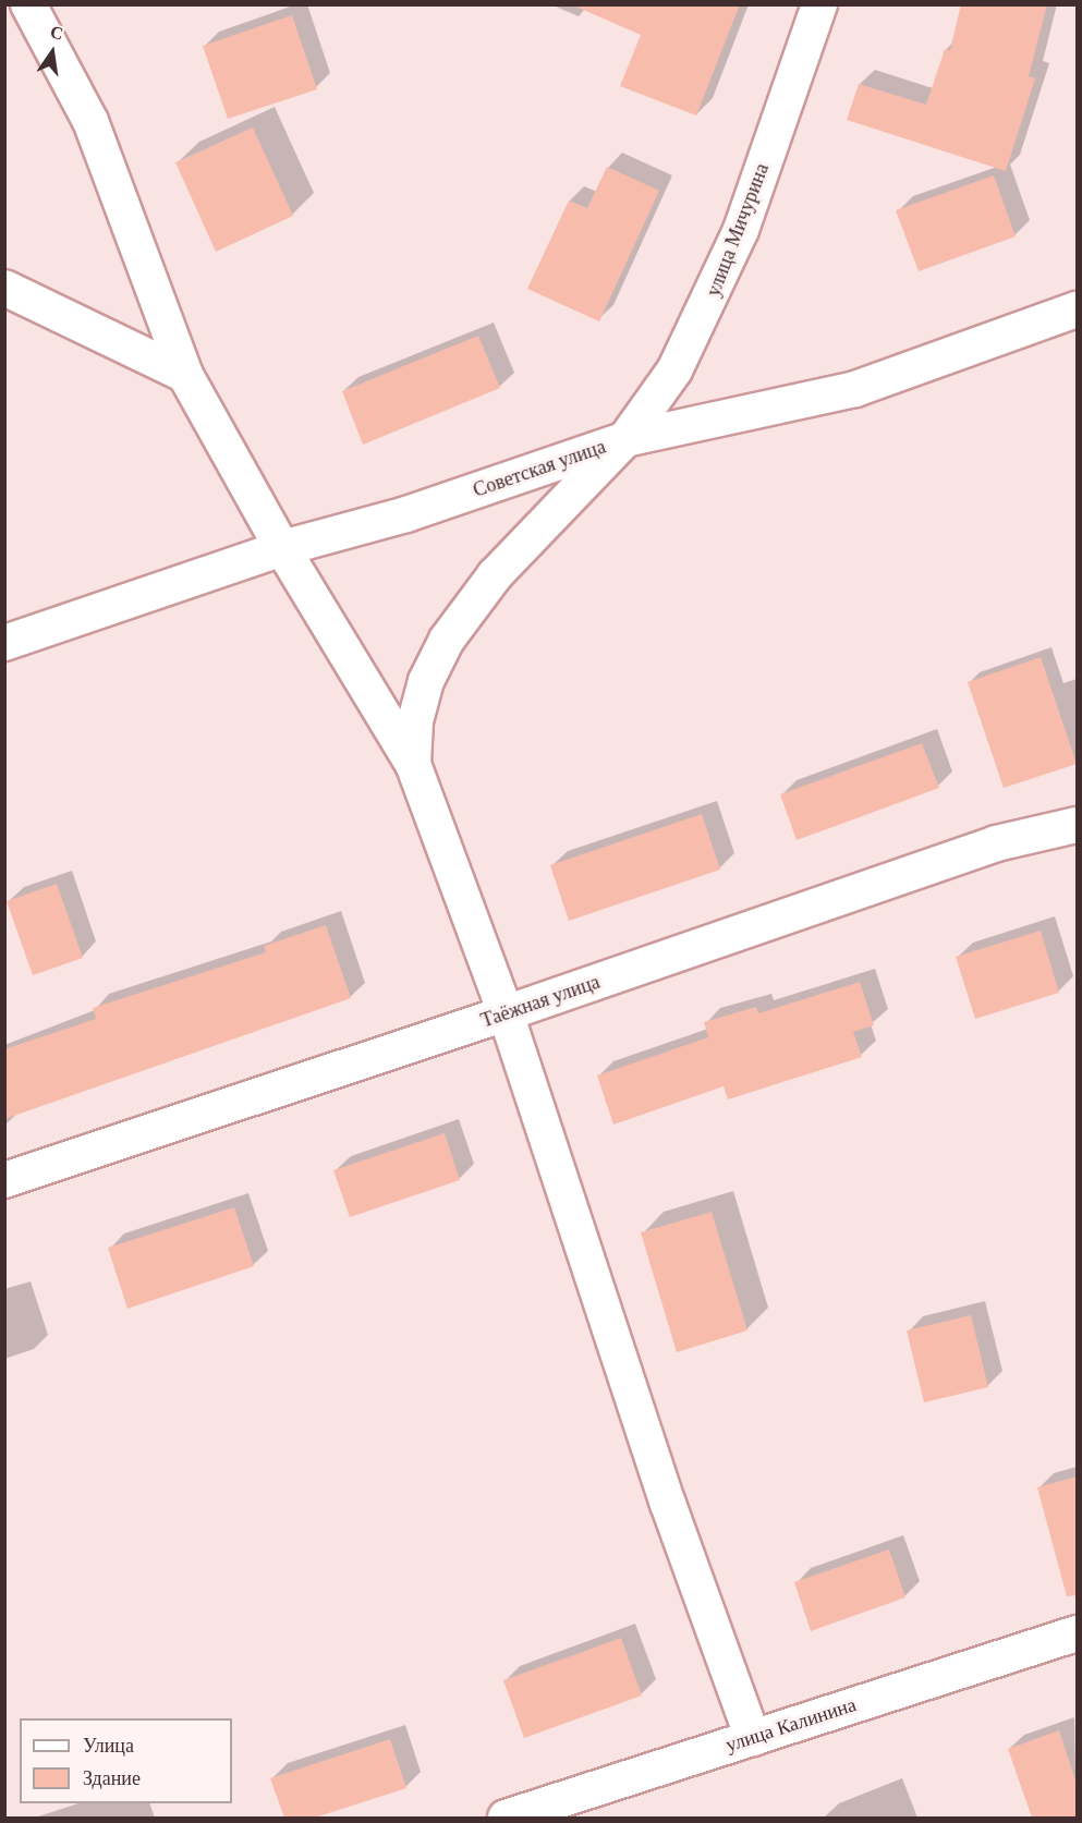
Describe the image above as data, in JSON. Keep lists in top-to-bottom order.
{
  "streets": {
    "street": [
      "улица Мичурина",
      "Советская улица",
      "Таёжная улица",
      "улица Калинина"
    ]
  },
  "crossings": [
    ["улица Мичурина", "Советская улица"]
  ],
  "legend": ["Улица", "Здание"],
  "north": "top"
}
